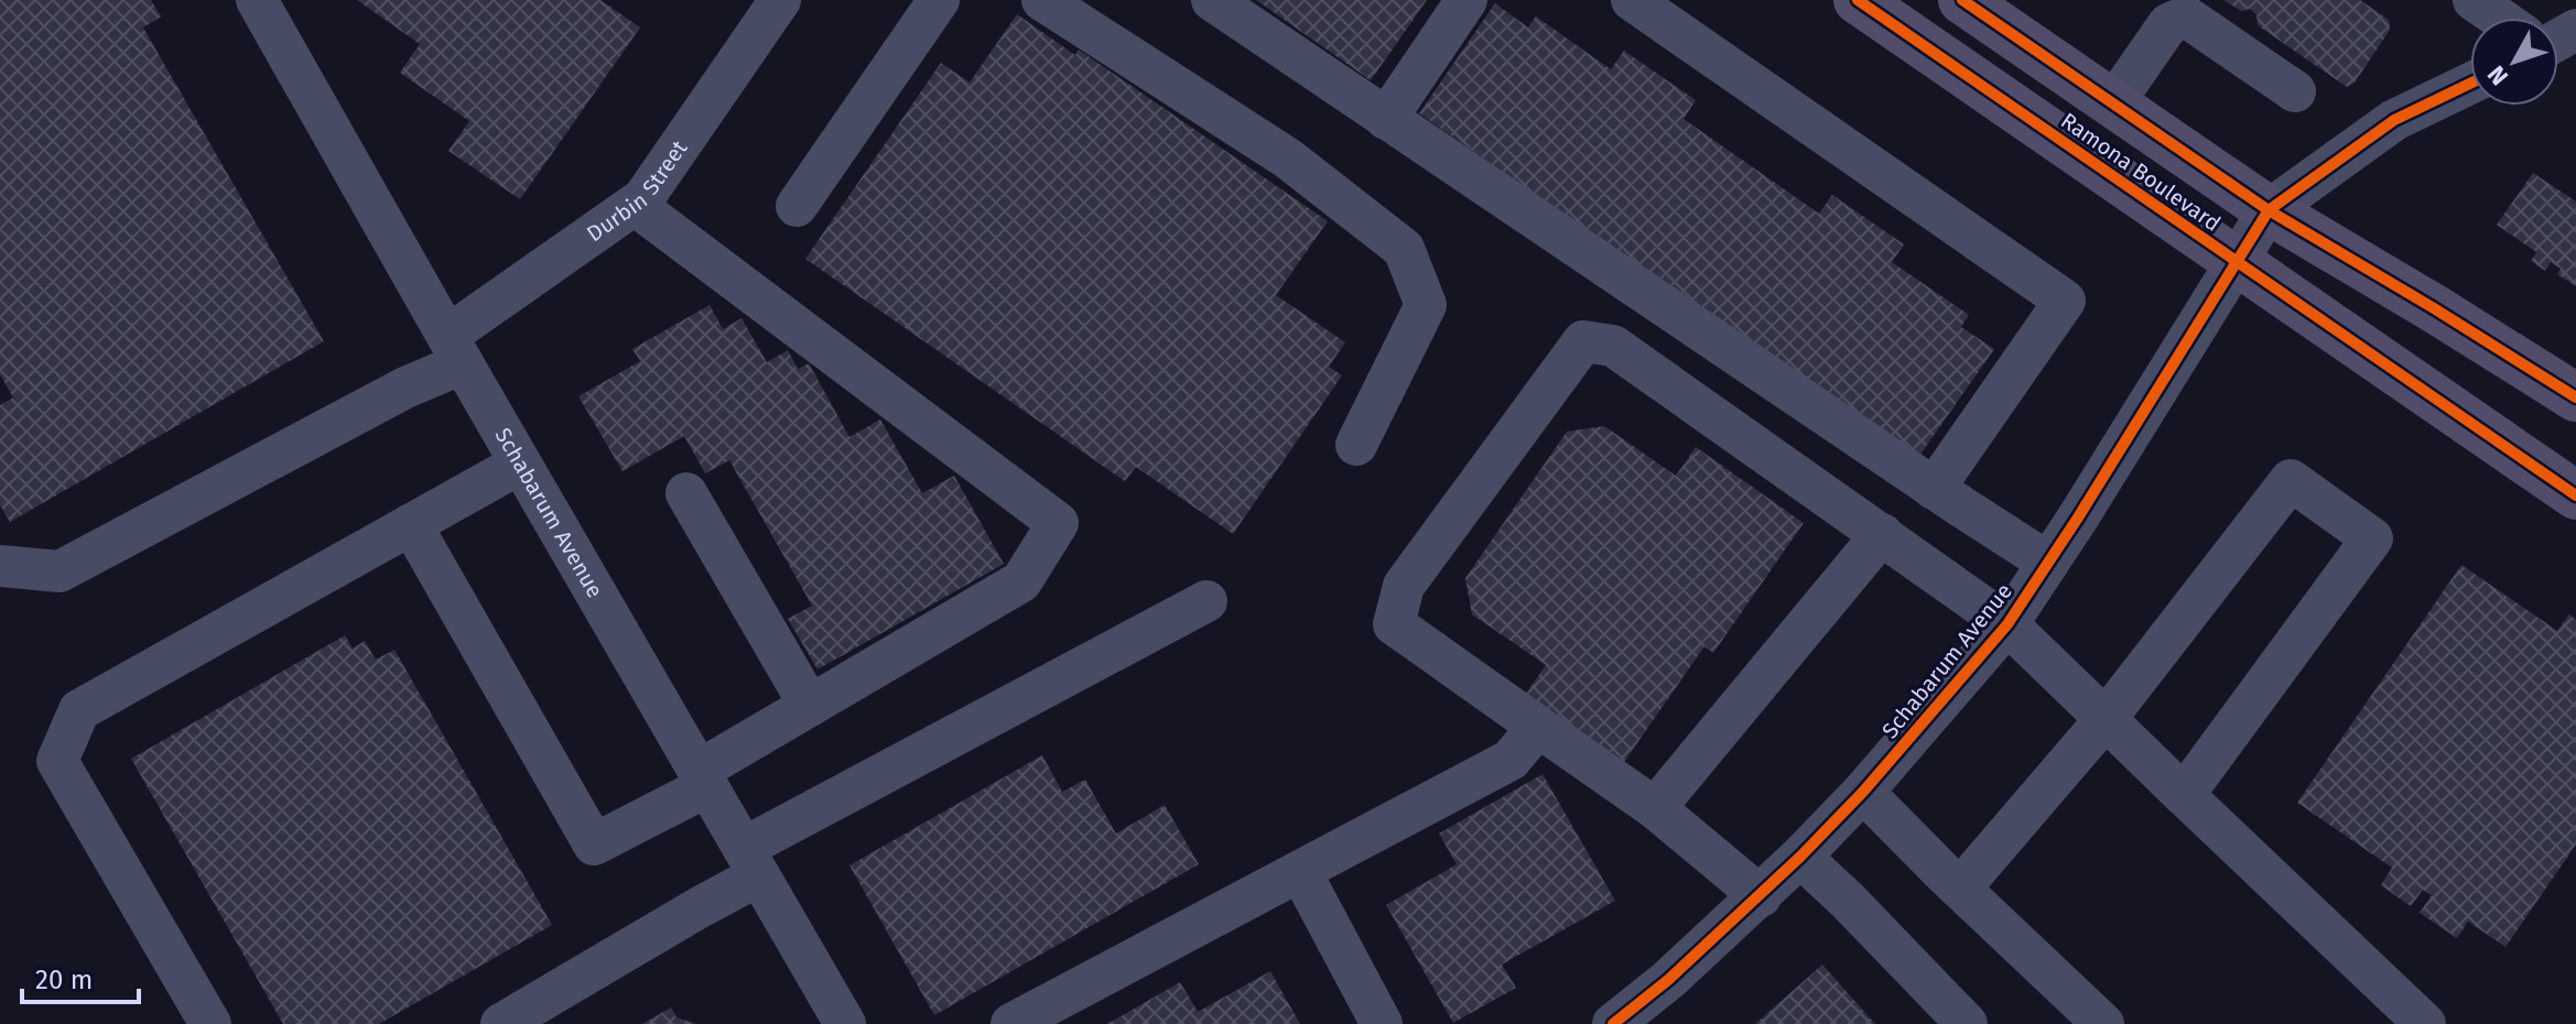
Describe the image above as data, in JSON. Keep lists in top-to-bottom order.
{
  "streets": {
    "main road": ["Ramona Boulevard"],
    "street": ["Durbin Street", "Schabarum Avenue"]
  },
  "crossings": [
    ["Ramona Boulevard", "Schabarum Avenue"],
    ["Durbin Street", "Schabarum Avenue"]
  ],
  "scale_bar": "20 m",
  "north": "bottom left"
}
